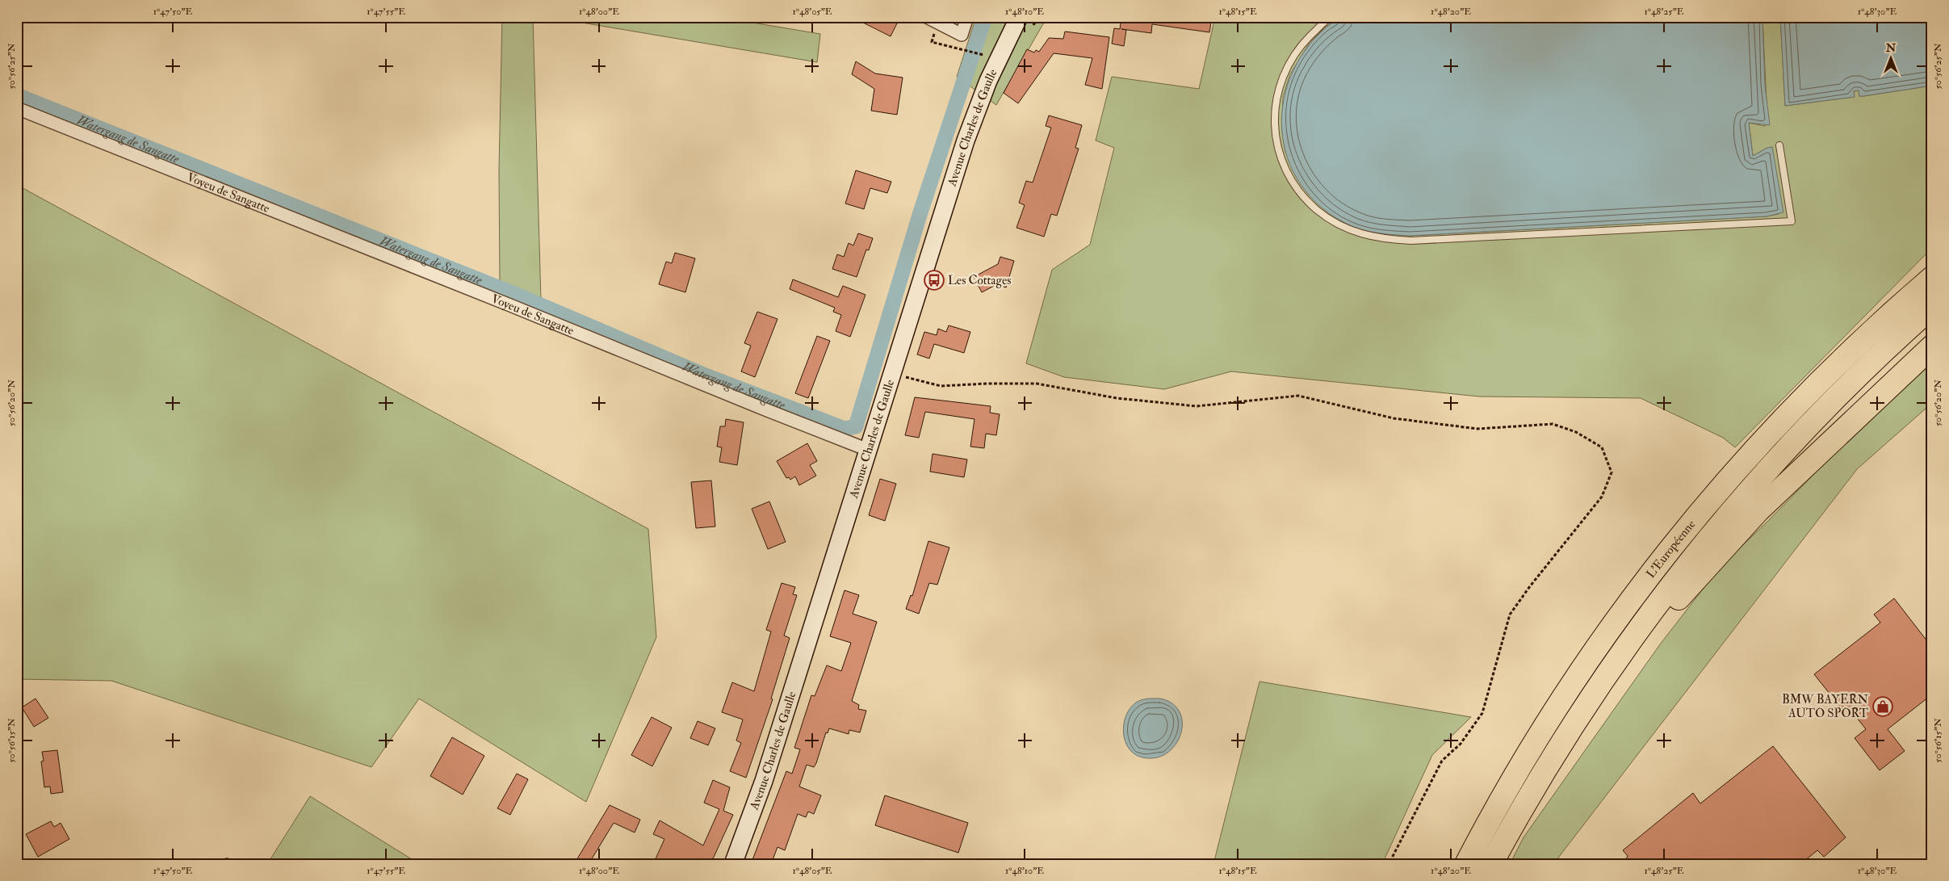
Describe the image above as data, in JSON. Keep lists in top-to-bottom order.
{
  "streets": {
    "highway": ["L'Européenne"],
    "main road": ["Avenue Charles de Gaulle"],
    "street": ["Voyeu de Sangatte"]
  },
  "crossings": [
    ["Avenue Charles de Gaulle", "Voyeu de Sangatte"]
  ],
  "water": ["Watergang de Sangatte"],
  "places": {
    "bus stop": ["Les Cottages"],
    "shop": ["BMW BAYERN AUTO SPORT"]
  },
  "north": "top",
  "coordinates": [
    "1°47'50\"E",
    "1°47'55\"E",
    "1°48'00\"E",
    "1°48'05\"E",
    "1°48'10\"E",
    "1°48'15\"E",
    "1°48'20\"E",
    "1°48'25\"E",
    "1°48'30\"E",
    "50°56'25\"N",
    "50°56'20\"N",
    "50°56'15\"N"
  ]
}
